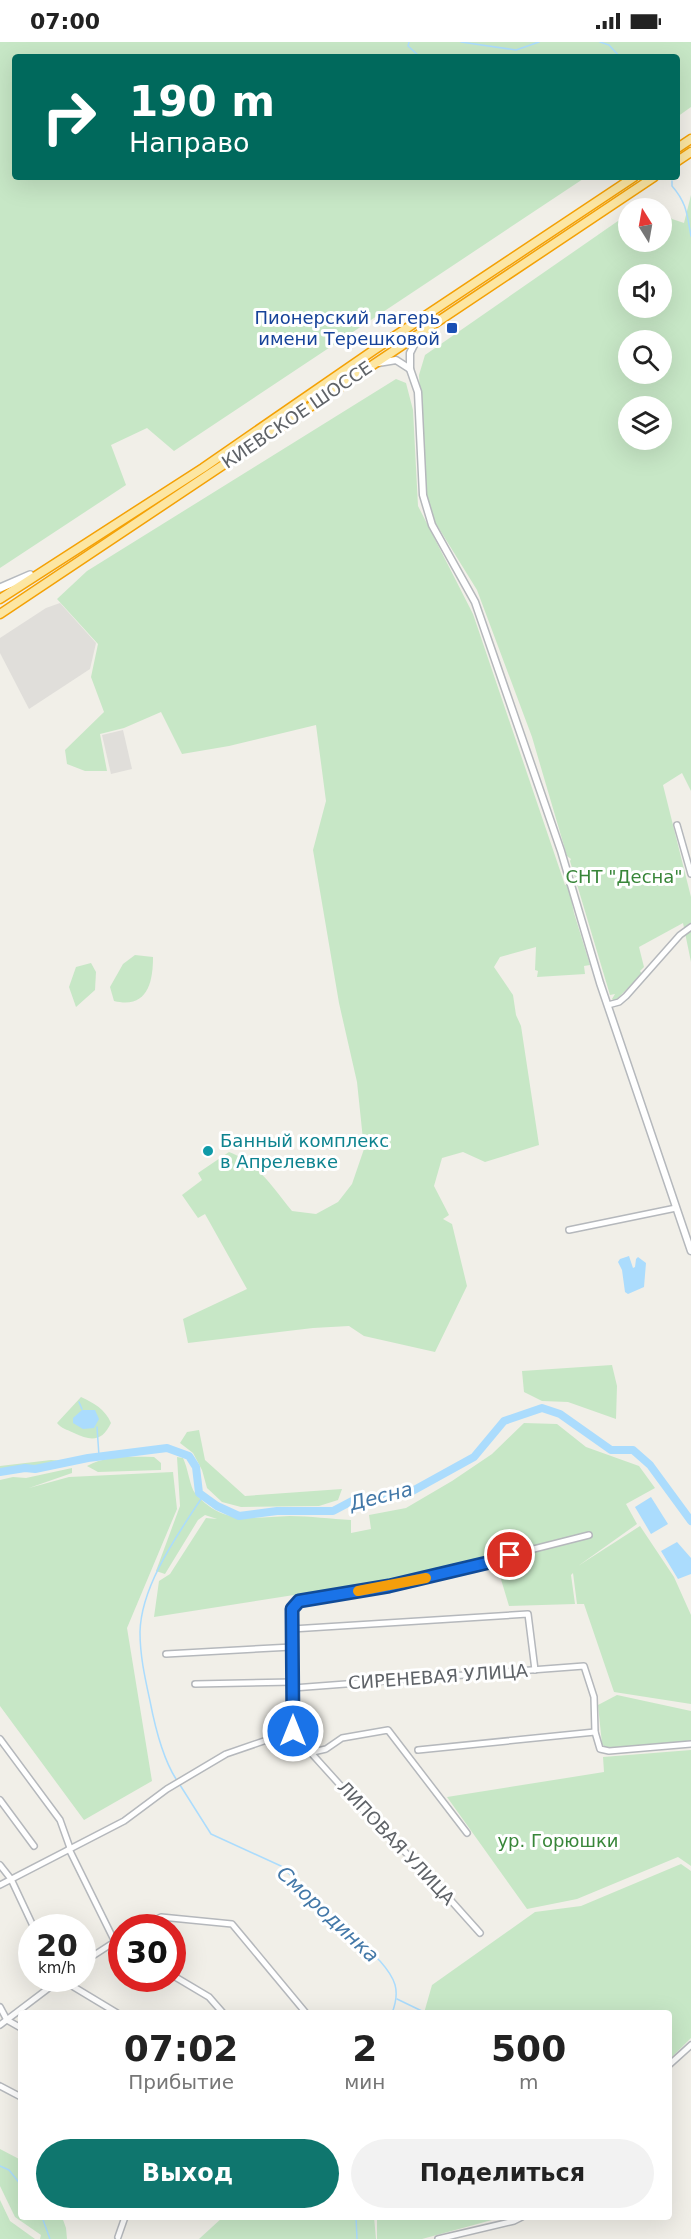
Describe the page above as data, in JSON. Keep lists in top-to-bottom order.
{
  "streets": {
    "highway": ["КИЕВСКОЕ ШОССЕ"],
    "street": ["СИРЕНЕВАЯ УЛИЦА", "ЛИПОВАЯ УЛИЦА"]
  },
  "water": ["Десна", "Смородинка"],
  "parks": ["СНТ \"Десна\"", "ур. Горюшки"],
  "places": {
    "transit": ["Пионерский лагерь имени Терешковой"],
    "other": ["Банный комплекс в Апрелевке"]
  },
  "north": "top",
  "page": {
    "status": "07:00",
    "turn": ["190 m", "Направо"],
    "speed": "20 km/h",
    "limit": "30",
    "eta": [
      "07:02",
      "Прибытие",
      "2",
      "мин",
      "500",
      "m"
    ],
    "buttons": ["Выход", "Поделиться"]
  }
}
